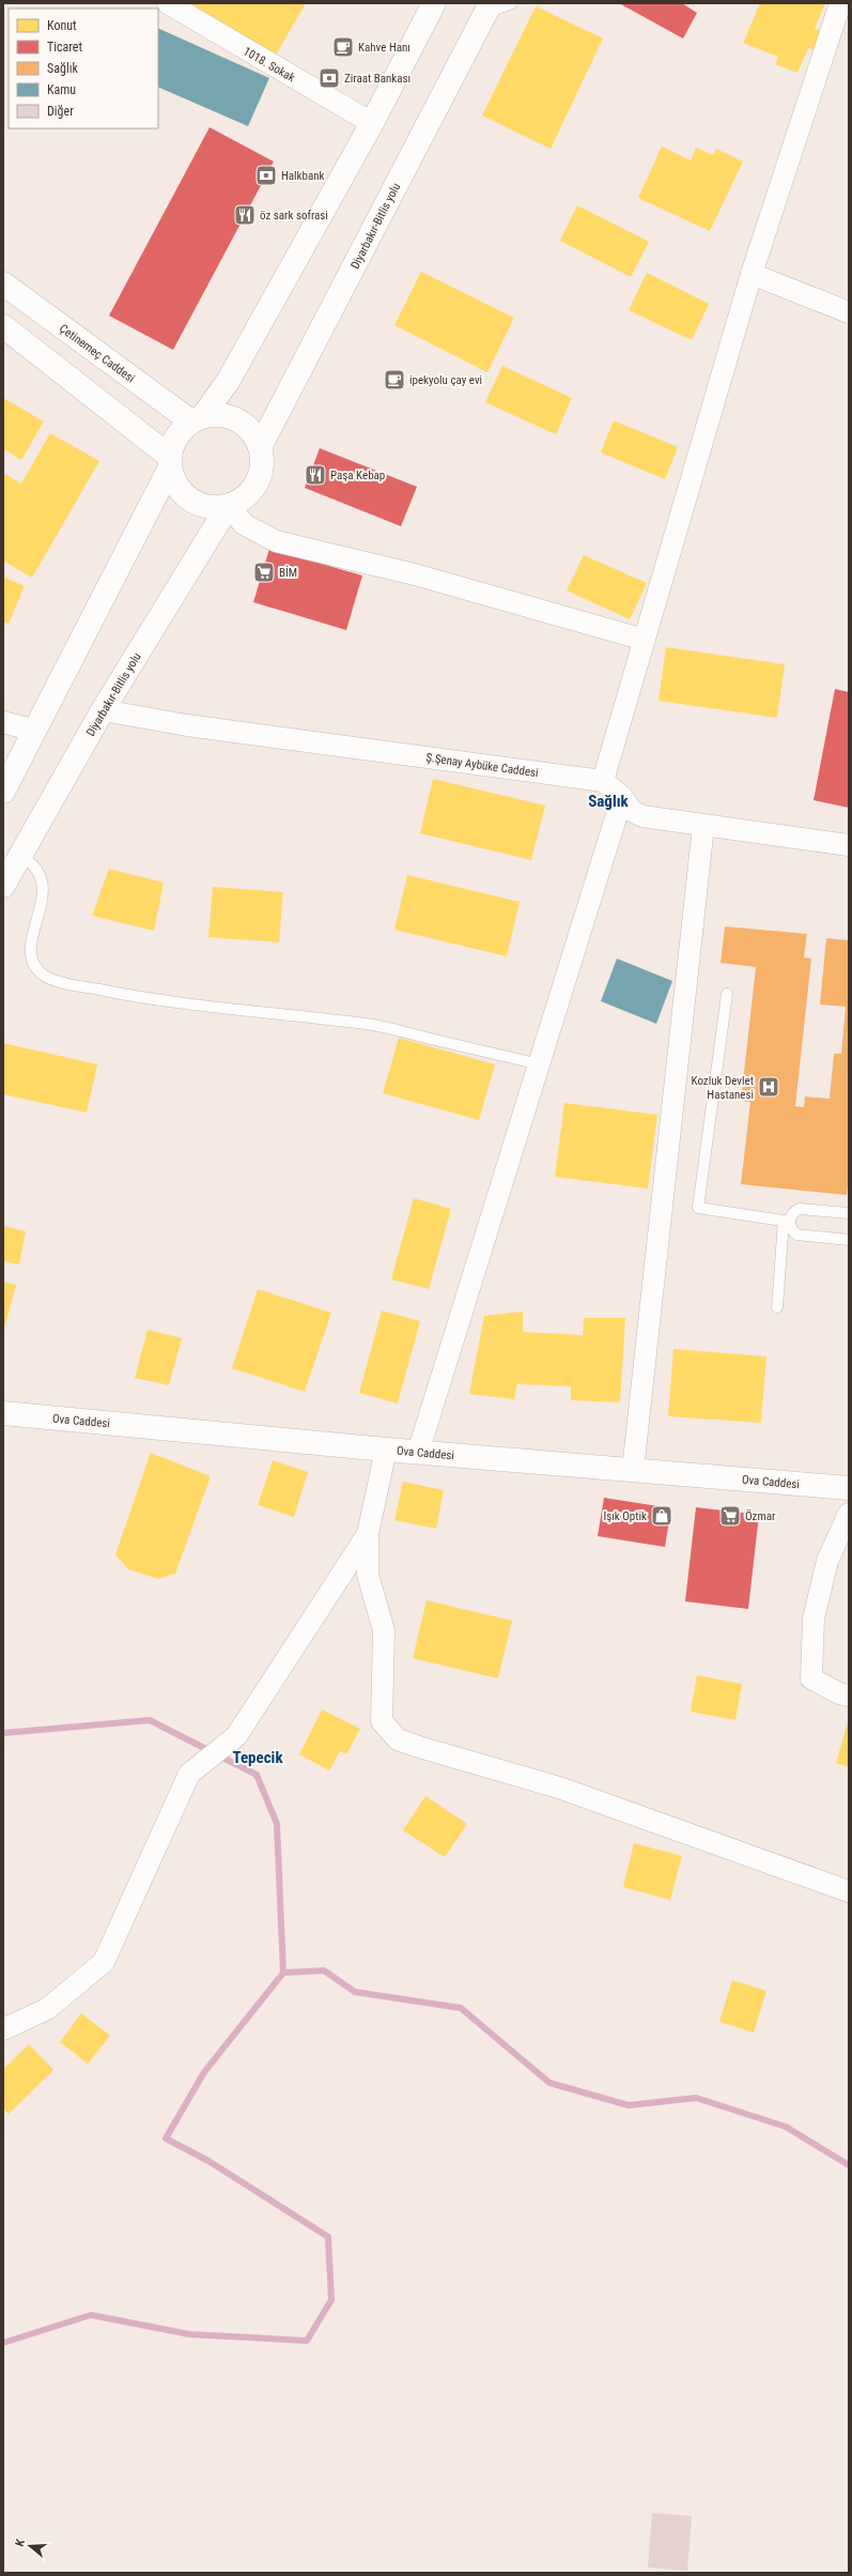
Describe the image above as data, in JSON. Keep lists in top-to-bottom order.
{
  "streets": {
    "main road": ["Diyarbakır-Bitlis yolu", "Çetinemeç Caddesi", "Ova Caddesi"],
    "street": ["1018. Sokak", "Ş.Şenay Aybüke Caddesi"]
  },
  "crossings": [
    ["Diyarbakır-Bitlis yolu", "Çetinemeç Caddesi"],
    ["Diyarbakır-Bitlis yolu", "Ş.Şenay Aybüke Caddesi"]
  ],
  "districts": ["Sağlık", "Tepecik"],
  "places": {
    "cafe": ["Kahve Hanı", "ipekyolu çay evi"],
    "bank": ["Ziraat Bankası", "Halkbank"],
    "restaurant": ["öz sark sofrasi", "Paşa Kebap"],
    "supermarket": ["BİM", "Özmar"],
    "hospital": ["Kozluk Devlet Hastanesi"],
    "shop": ["Işık Optik"]
  },
  "legend": [
    "Konut",
    "Ticaret",
    "Sağlık",
    "Kamu",
    "Diğer"
  ],
  "north": "left"
}
